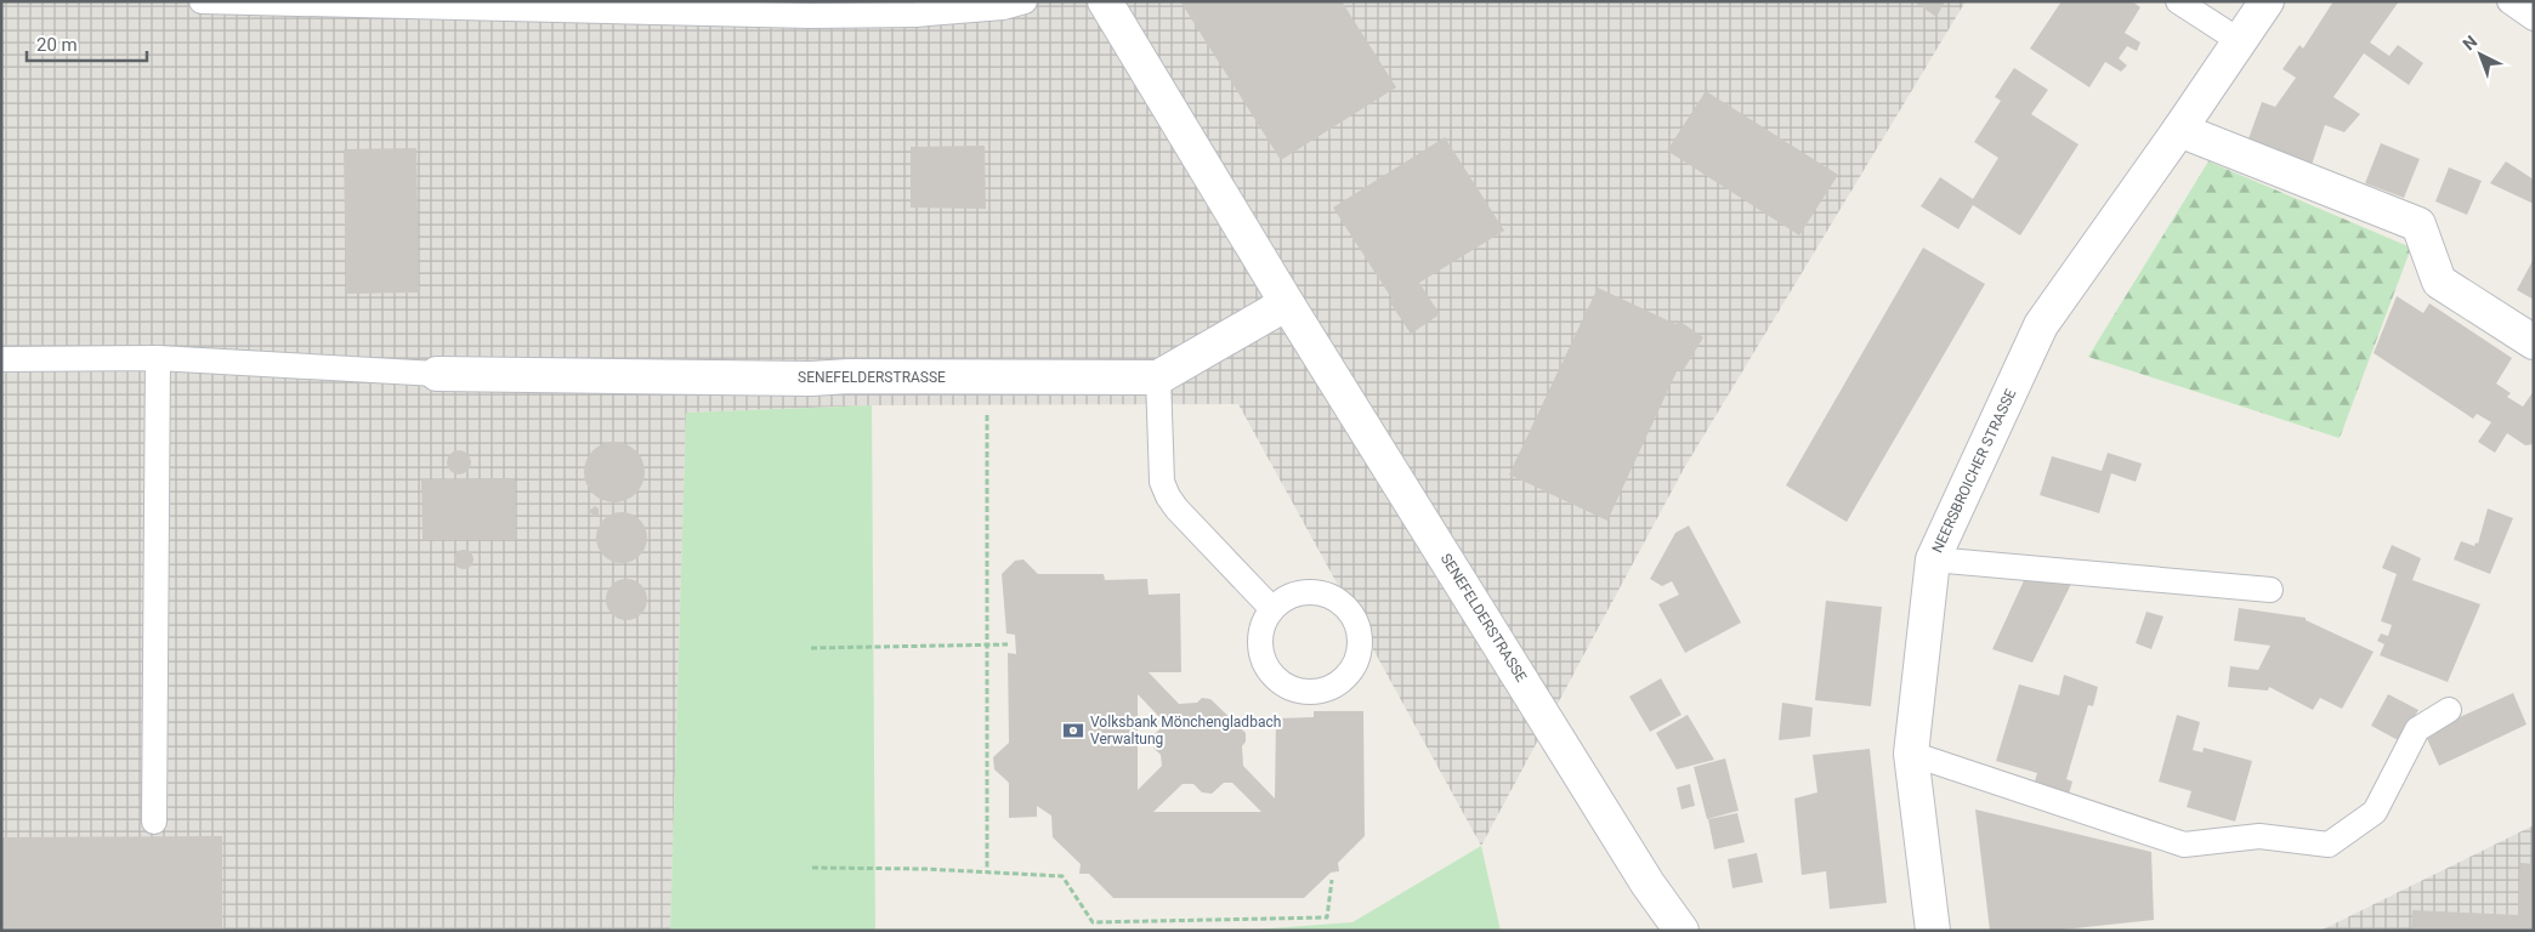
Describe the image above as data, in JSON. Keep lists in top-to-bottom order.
{
  "streets": {
    "street": ["SENEFELDERSTRASSE", "NEERSBROICHER STRASSE"]
  },
  "places": {
    "bank": ["Volksbank Mönchengladbach Verwaltung"]
  },
  "scale_bar": "20 m",
  "north": "top left"
}
